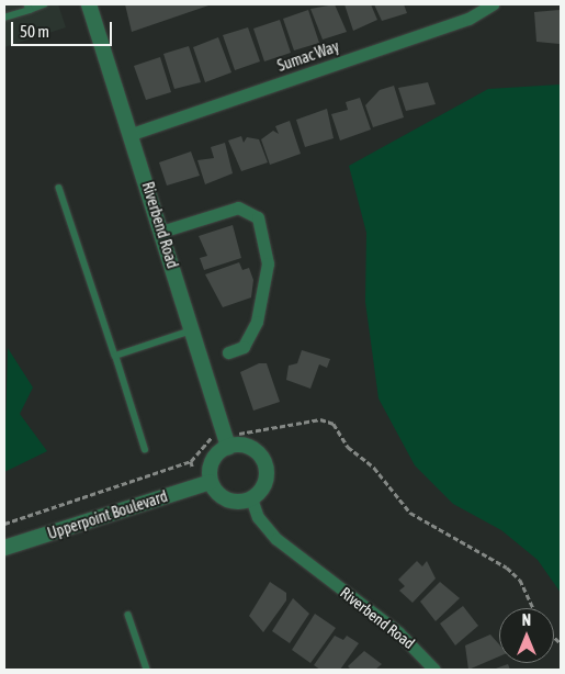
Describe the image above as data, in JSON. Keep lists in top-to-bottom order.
{
  "streets": {
    "street": ["Sumac Way", "Riverbend Road", "Upperpoint Boulevard"]
  },
  "crossings": [
    ["Sumac Way", "Riverbend Road"],
    ["Riverbend Road", "Upperpoint Boulevard"]
  ],
  "scale_bar": "50 m",
  "north": "top"
}
